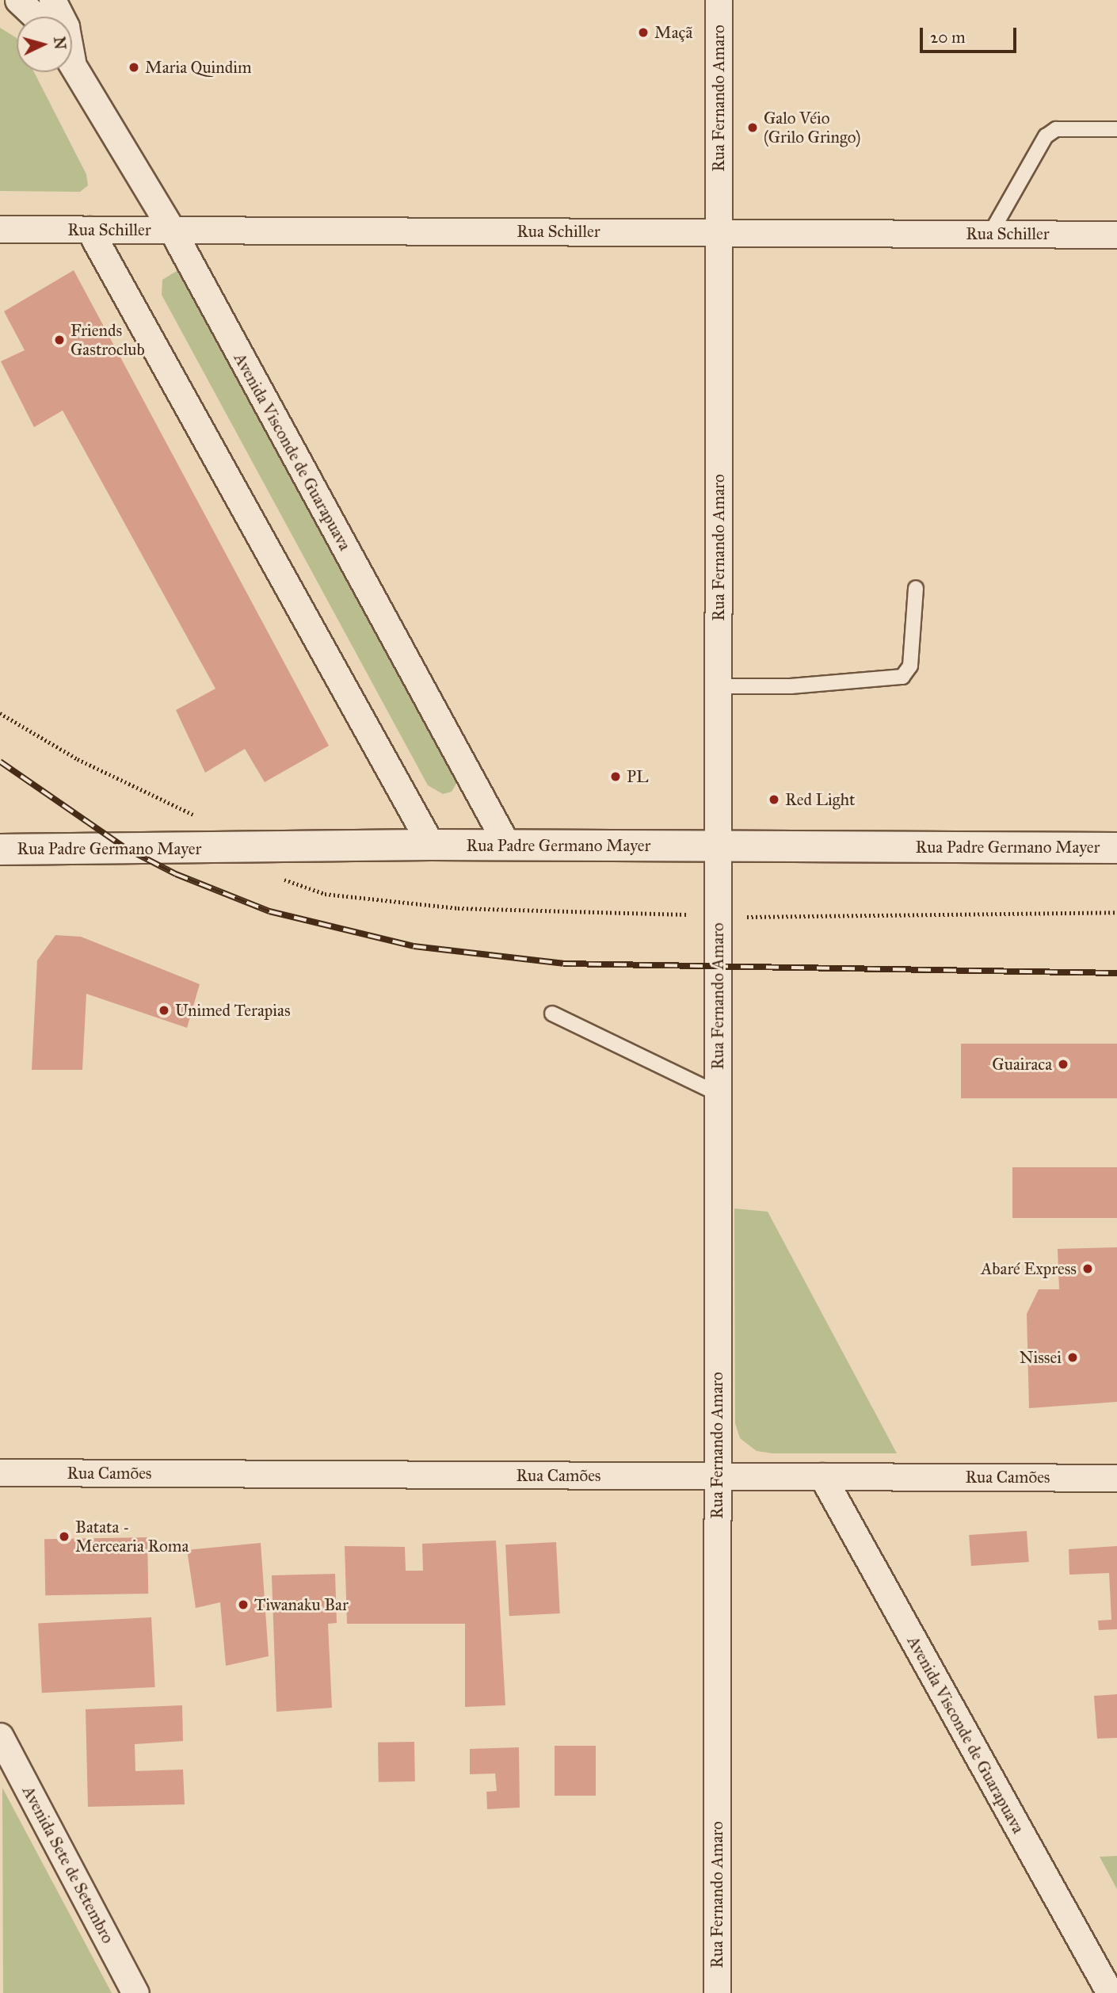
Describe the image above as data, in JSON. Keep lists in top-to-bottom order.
{
  "streets": {
    "street": [
      "Rua Fernando Amaro",
      "Rua Schiller",
      "Avenida Visconde de Guarapuava",
      "Rua Padre Germano Mayer",
      "Rua Camões",
      "Avenida Sete de Setembro"
    ]
  },
  "crossings": [
    ["Rua Fernando Amaro", "Rua Schiller"],
    ["Rua Fernando Amaro", "Rua Padre Germano Mayer"],
    ["Rua Fernando Amaro", "Rua Camões"],
    ["Rua Schiller", "Avenida Visconde de Guarapuava"],
    ["Avenida Visconde de Guarapuava", "Rua Padre Germano Mayer"],
    ["Avenida Visconde de Guarapuava", "Rua Camões"]
  ],
  "places": [
    "Maçã",
    "Maria Quindim",
    "Galo Véio (Grilo Gringo)",
    "Friends Gastroclub",
    "PL",
    "Red Light",
    "Unimed Terapias",
    "Guairaca",
    "Abaré Express",
    "Nissei",
    "Batata - Mercearia Roma",
    "Tiwanaku Bar"
  ],
  "scale_bar": "20 m",
  "north": "right"
}
